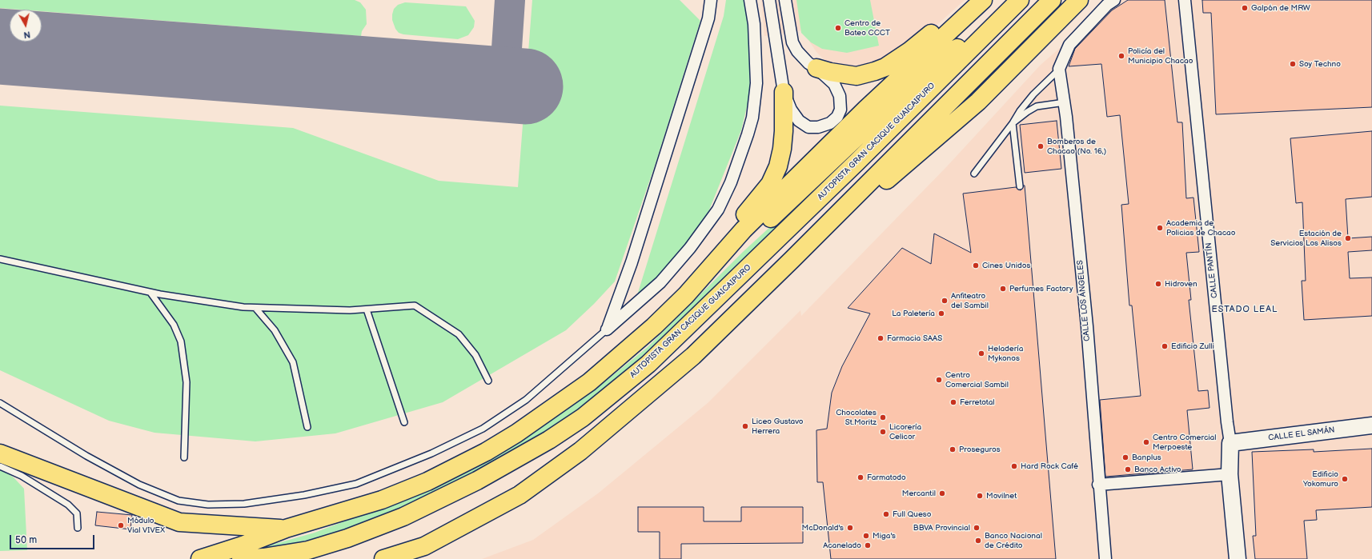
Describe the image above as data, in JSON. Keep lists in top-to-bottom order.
{
  "streets": {
    "highway": ["AUTOPISTA GRAN CACIQUE GUAICAIPURO"],
    "main road": ["CALLE PANTÍN", "CALLE EL SAMÁN"],
    "street": ["CALLE LOS ÁNGELES"]
  },
  "crossings": [
    ["CALLE PANTÍN", "CALLE EL SAMÁN"]
  ],
  "districts": ["ESTADO LEAL"],
  "places": [
    "Galpón de MRW",
    "Centro de Bateo CCCT",
    "Policía del Municipio Chacao",
    "Soy Techno",
    "Bomberos de Chacao (No. 16,)",
    "Academia de Policias de Chacao",
    "Estación de Servicios Los Alisos",
    "Cines Unidos",
    "Hidroven",
    "Perfumes Factory",
    "Anfiteatro del Sambil",
    "La Paletería",
    "Farmacia SAAS",
    "Edificio Zulli",
    "Heladería Mykonos",
    "Centro Comercial Sambil",
    "Ferretotal",
    "Chocolates St.Moritz",
    "Liceo Gustavo Herrera",
    "Licorería Celicor",
    "Centro Comercial Merpoeste",
    "Proseguros",
    "Banplus",
    "Hard Rock Café",
    "Banco Activo",
    "Farmatodo",
    "Edificio Yokomuro",
    "Mercantil",
    "Movilnet",
    "Full Queso",
    "Módulo Vial VIVEX",
    "McDonald's",
    "BBVA Provincial",
    "Miga's",
    "Banco Nacional de Crédito",
    "Acanelado"
  ],
  "scale_bar": "50 m",
  "north": "bottom"
}
